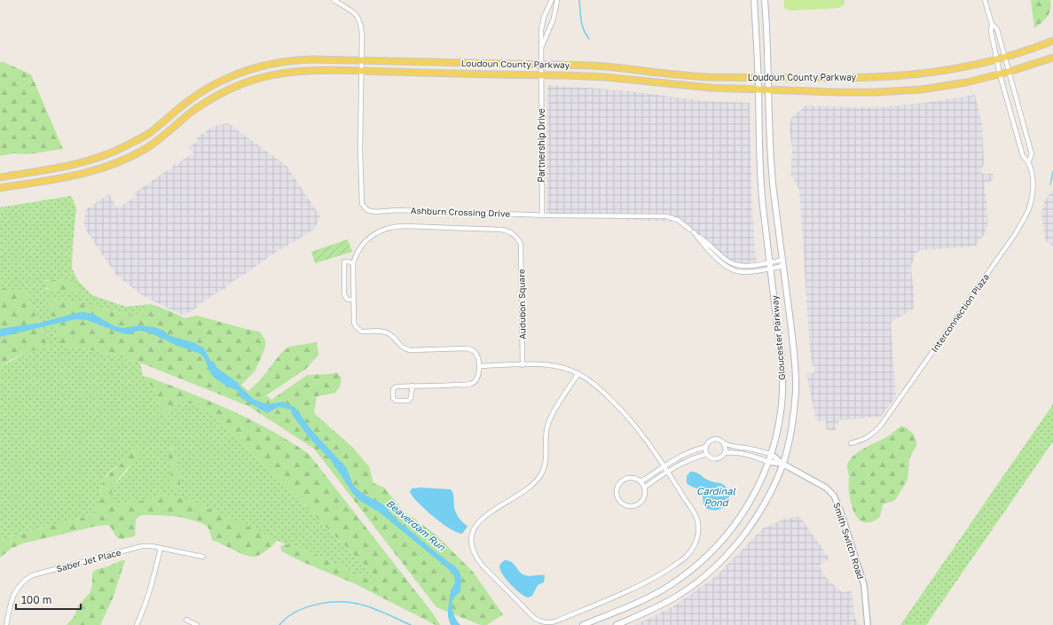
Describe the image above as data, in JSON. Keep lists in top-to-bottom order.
{
  "streets": {
    "main road": ["Loudoun County Parkway", "Gloucester Parkway"],
    "street": [
      "Partnership Drive",
      "Ashburn Crossing Drive",
      "Audubon Square",
      "Interconnection Plaza",
      "Smith Switch Road",
      "Saber Jet Place"
    ]
  },
  "crossings": [
    ["Loudoun County Parkway", "Partnership Drive"],
    ["Loudoun County Parkway", "Ashburn Crossing Drive"],
    ["Loudoun County Parkway", "Interconnection Plaza"],
    ["Loudoun County Parkway", "Gloucester Parkway"],
    ["Partnership Drive", "Ashburn Crossing Drive"],
    ["Gloucester Parkway", "Smith Switch Road"]
  ],
  "water": ["Cardinal Pond", "Beaverdam Run"],
  "scale_bar": "100 m"
}
